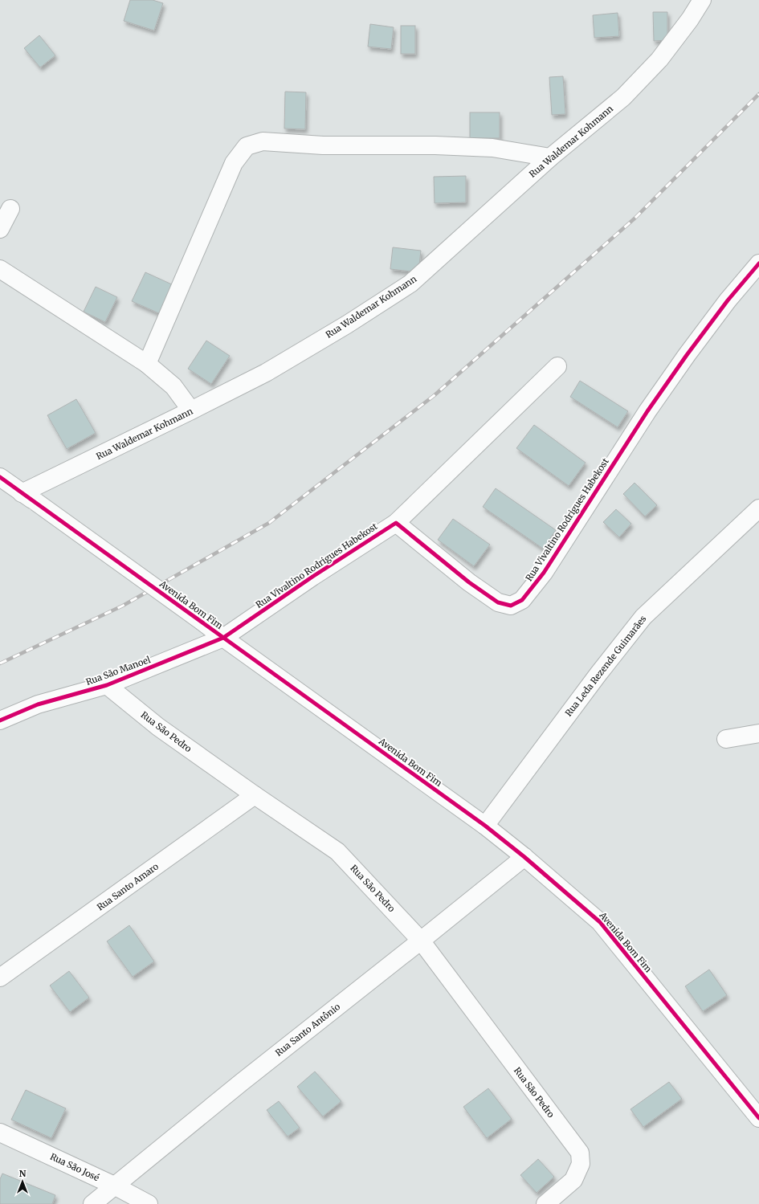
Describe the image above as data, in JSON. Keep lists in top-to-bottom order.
{
  "streets": {
    "street": [
      "Rua Waldemar Kohmann",
      "Rua Vivaltino Rodrigues Habekost",
      "Avenida Bom Fim",
      "Rua Leda Rezende Guimarães",
      "Rua São Manoel",
      "Rua São Pedro",
      "Rua Santo Amaro",
      "Rua Santo Antônio",
      "Rua São José"
    ]
  },
  "crossings": [
    ["Rua Waldemar Kohmann", "Avenida Bom Fim"],
    ["Rua Vivaltino Rodrigues Habekost", "Avenida Bom Fim"],
    ["Rua Vivaltino Rodrigues Habekost", "Rua São Manoel"],
    ["Avenida Bom Fim", "Rua Leda Rezende Guimarães"],
    ["Avenida Bom Fim", "Rua São Manoel"],
    ["Avenida Bom Fim", "Rua Santo Antônio"],
    ["Rua São Manoel", "Rua São Pedro"],
    ["Rua São Pedro", "Rua Santo Amaro"],
    ["Rua São Pedro", "Rua Santo Antônio"],
    ["Rua Santo Antônio", "Rua São José"]
  ],
  "north": "top"
}
